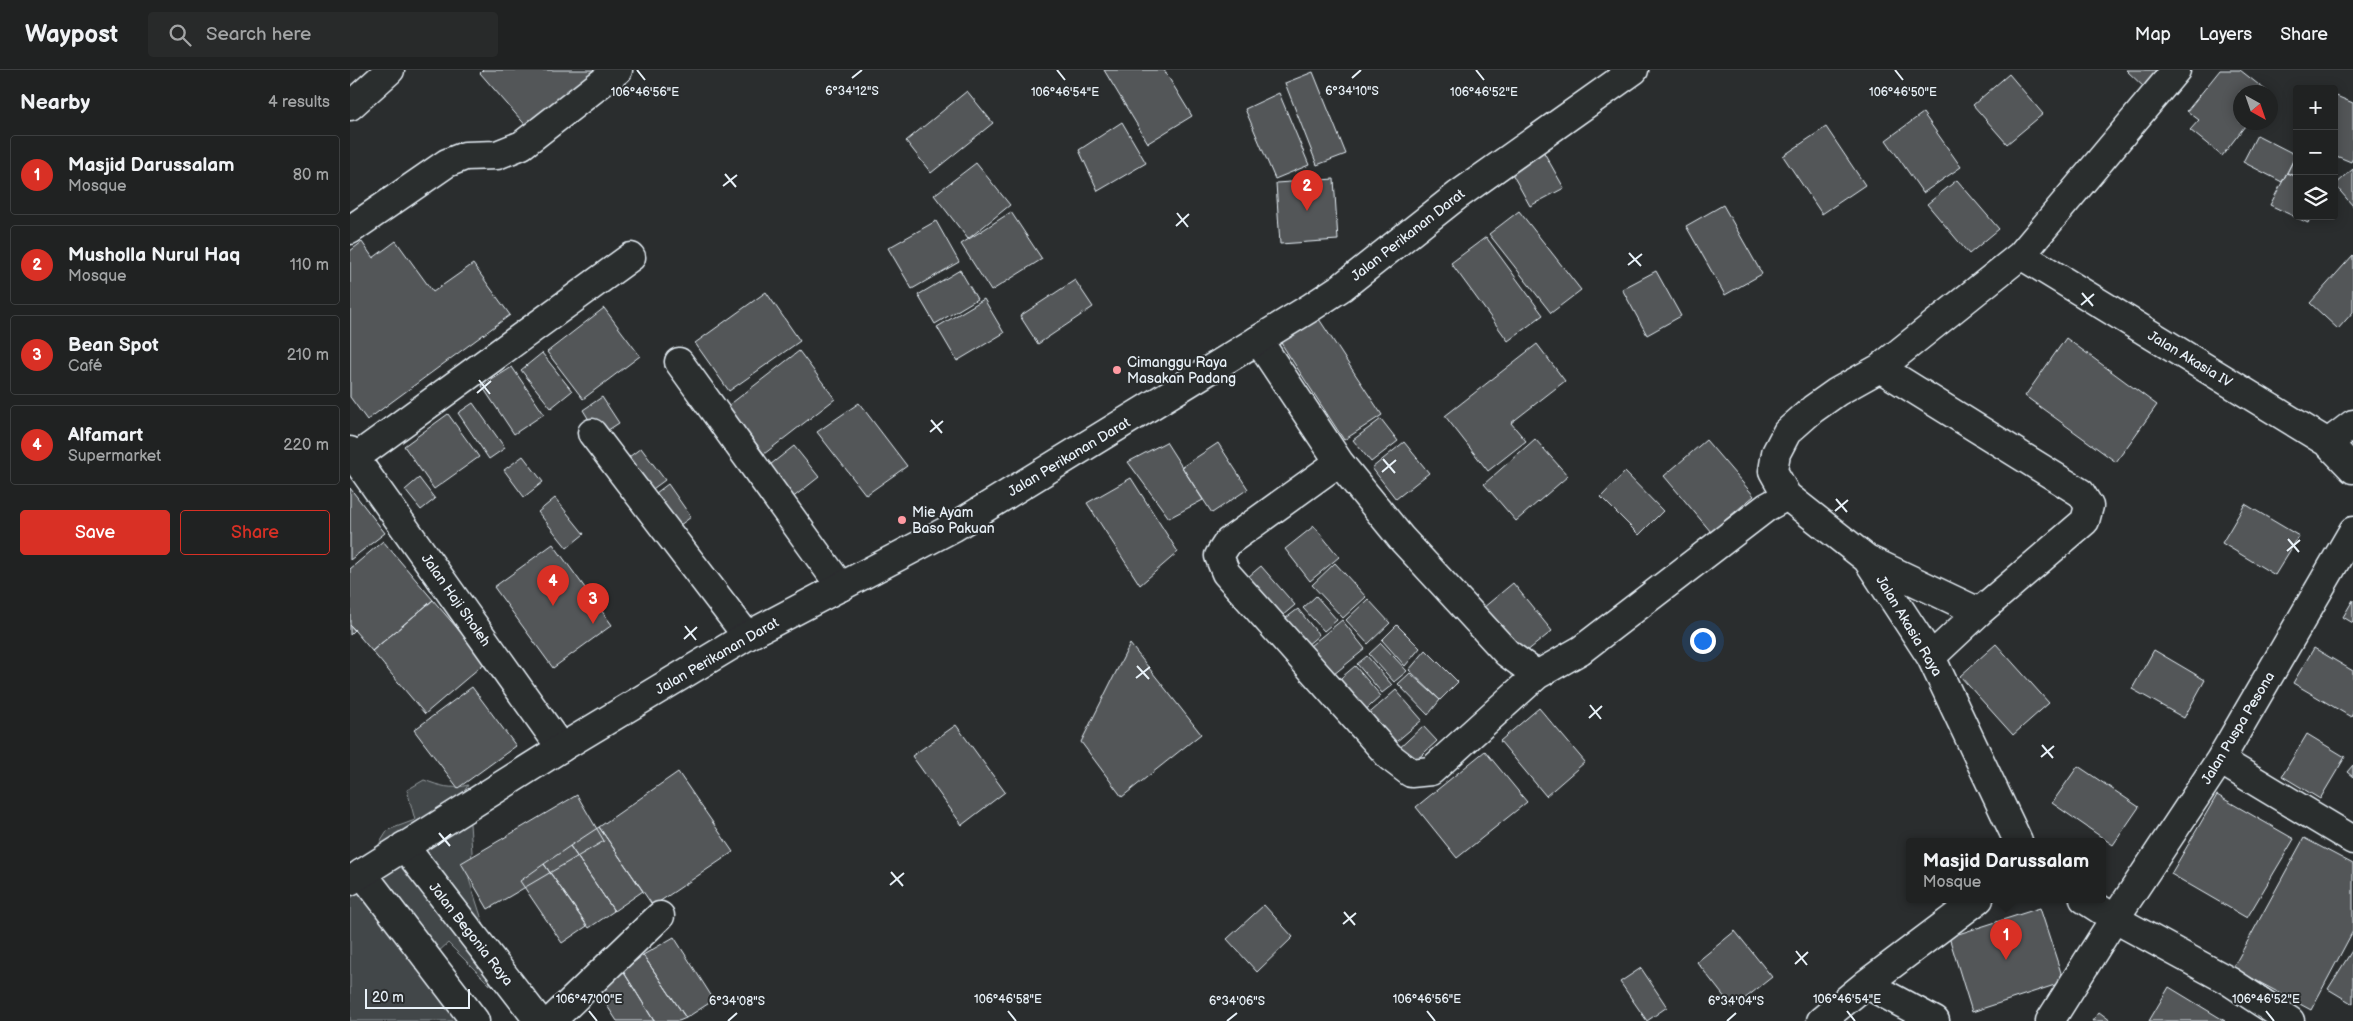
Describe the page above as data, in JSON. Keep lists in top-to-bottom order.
{
  "streets": {
    "street": [
      "Jalan Perikanan Darat",
      "Jalan Akasia IV",
      "Jalan Haji Sholeh",
      "Jalan Akasia Raya",
      "Jalan Puspa Pesona",
      "Jalan Begonia Raya"
    ]
  },
  "crossings": [
    ["Jalan Perikanan Darat", "Jalan Haji Sholeh"],
    ["Jalan Perikanan Darat", "Jalan Begonia Raya"]
  ],
  "places": ["Cimanggu Raya Masakan Padang", "Mie Ayam Baso Pakuan"],
  "scale_bar": "20 m",
  "north": "bottom right",
  "page": {
    "header": "Waypost",
    "search": "Search here",
    "nav": ["Map", "Layers", "Share"],
    "heading": ["Nearby", "4 results"],
    "map_buttons": ["+", "−"],
    "list": [
      {
        "mark": "1",
        "name": "Masjid Darussalam",
        "note": "Mosque",
        "value": "80 m"
      },
      {
        "mark": "2",
        "name": "Musholla Nurul Haq",
        "note": "Mosque",
        "value": "110 m"
      },
      {
        "mark": "3",
        "name": "Bean Spot",
        "note": "Café",
        "value": "210 m"
      },
      {
        "mark": "4",
        "name": "Alfamart",
        "note": "Supermarket",
        "value": "220 m"
      }
    ],
    "pins": [
      "2",
      "4",
      "3",
      "1"
    ],
    "buttons": ["Save", "Share"],
    "popup": ["Masjid Darussalam", "Mosque"],
    "scale": "20 m"
  },
  "coordinates": [
    "6°34'10\"S",
    "6°34'12\"S",
    "106°46'56\"E",
    "106°46'54\"E",
    "106°46'52\"E",
    "106°46'50\"E",
    "106°47'00\"E",
    "106°46'58\"E",
    "6°34'08\"S",
    "6°34'06\"S",
    "6°34'04\"S"
  ]
}
